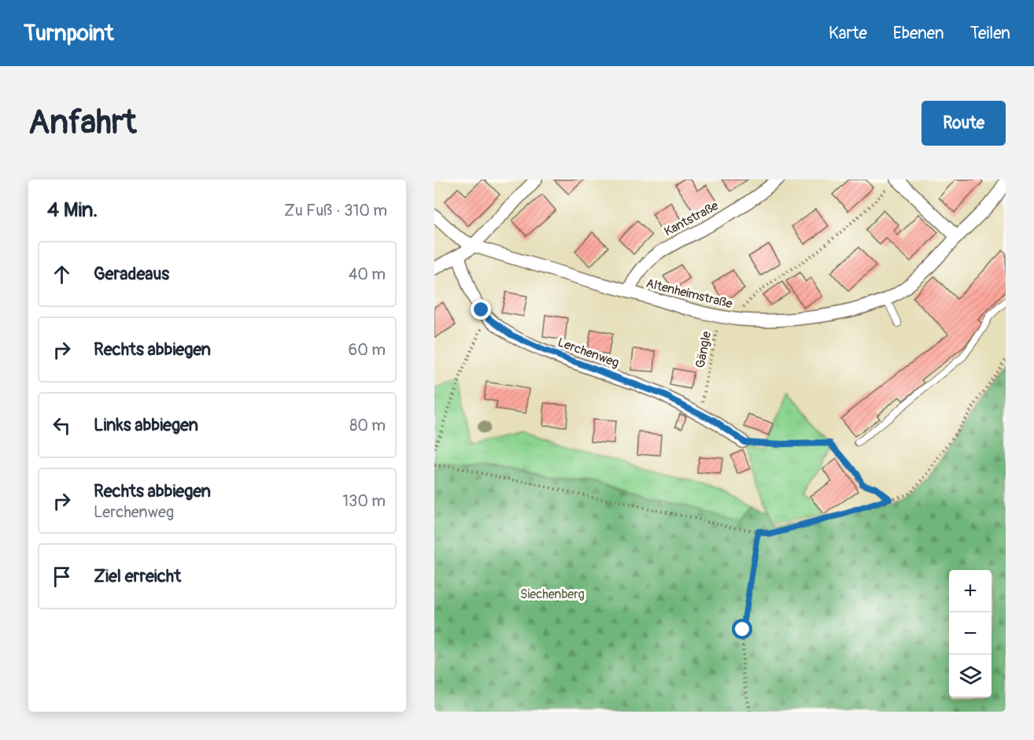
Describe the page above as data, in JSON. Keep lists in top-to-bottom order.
{
  "streets": {
    "street": ["Kantstraße", "Altenheimstraße", "Lerchenweg"],
    "path": ["Gängle"]
  },
  "crossings": [
    ["Kantstraße", "Altenheimstraße"],
    ["Altenheimstraße", "Gängle"]
  ],
  "parks": ["Siechenberg"],
  "page": {
    "header": "Turnpoint",
    "nav": ["Karte", "Ebenen", "Teilen"],
    "buttons": "Route",
    "title": "Anfahrt",
    "heading": ["4 Min.", "Zu Fuß · 310 m"],
    "list": [
      ["Geradeaus", "40 m"],
      ["Rechts abbiegen", "60 m"],
      ["Links abbiegen", "80 m"],
      ["Rechts abbiegen", "Lerchenweg", "130 m"],
      "Ziel erreicht"
    ],
    "map_buttons": ["+", "−"]
  }
}
